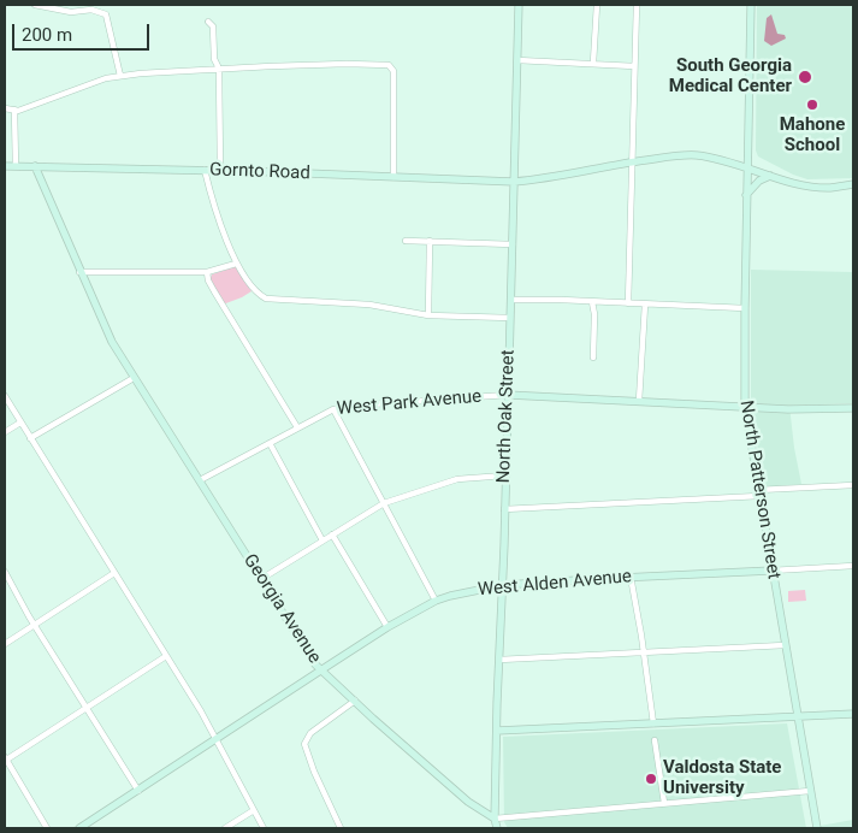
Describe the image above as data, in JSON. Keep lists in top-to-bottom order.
{
  "streets": {
    "street": [
      "Gornto Road",
      "West Park Avenue",
      "North Oak Street",
      "North Patterson Street",
      "West Alden Avenue",
      "Georgia Avenue"
    ]
  },
  "crossings": [
    ["Gornto Road", "North Oak Street"],
    ["Gornto Road", "North Patterson Street"],
    ["Gornto Road", "Georgia Avenue"],
    ["West Park Avenue", "North Oak Street"],
    ["West Park Avenue", "North Patterson Street"],
    ["West Park Avenue", "Georgia Avenue"],
    ["North Oak Street", "West Alden Avenue"],
    ["North Oak Street", "Georgia Avenue"],
    ["North Patterson Street", "West Alden Avenue"],
    ["West Alden Avenue", "Georgia Avenue"]
  ],
  "places": ["South Georgia Medical Center", "Mahone School", "Valdosta State University"],
  "scale_bar": "200 m"
}
